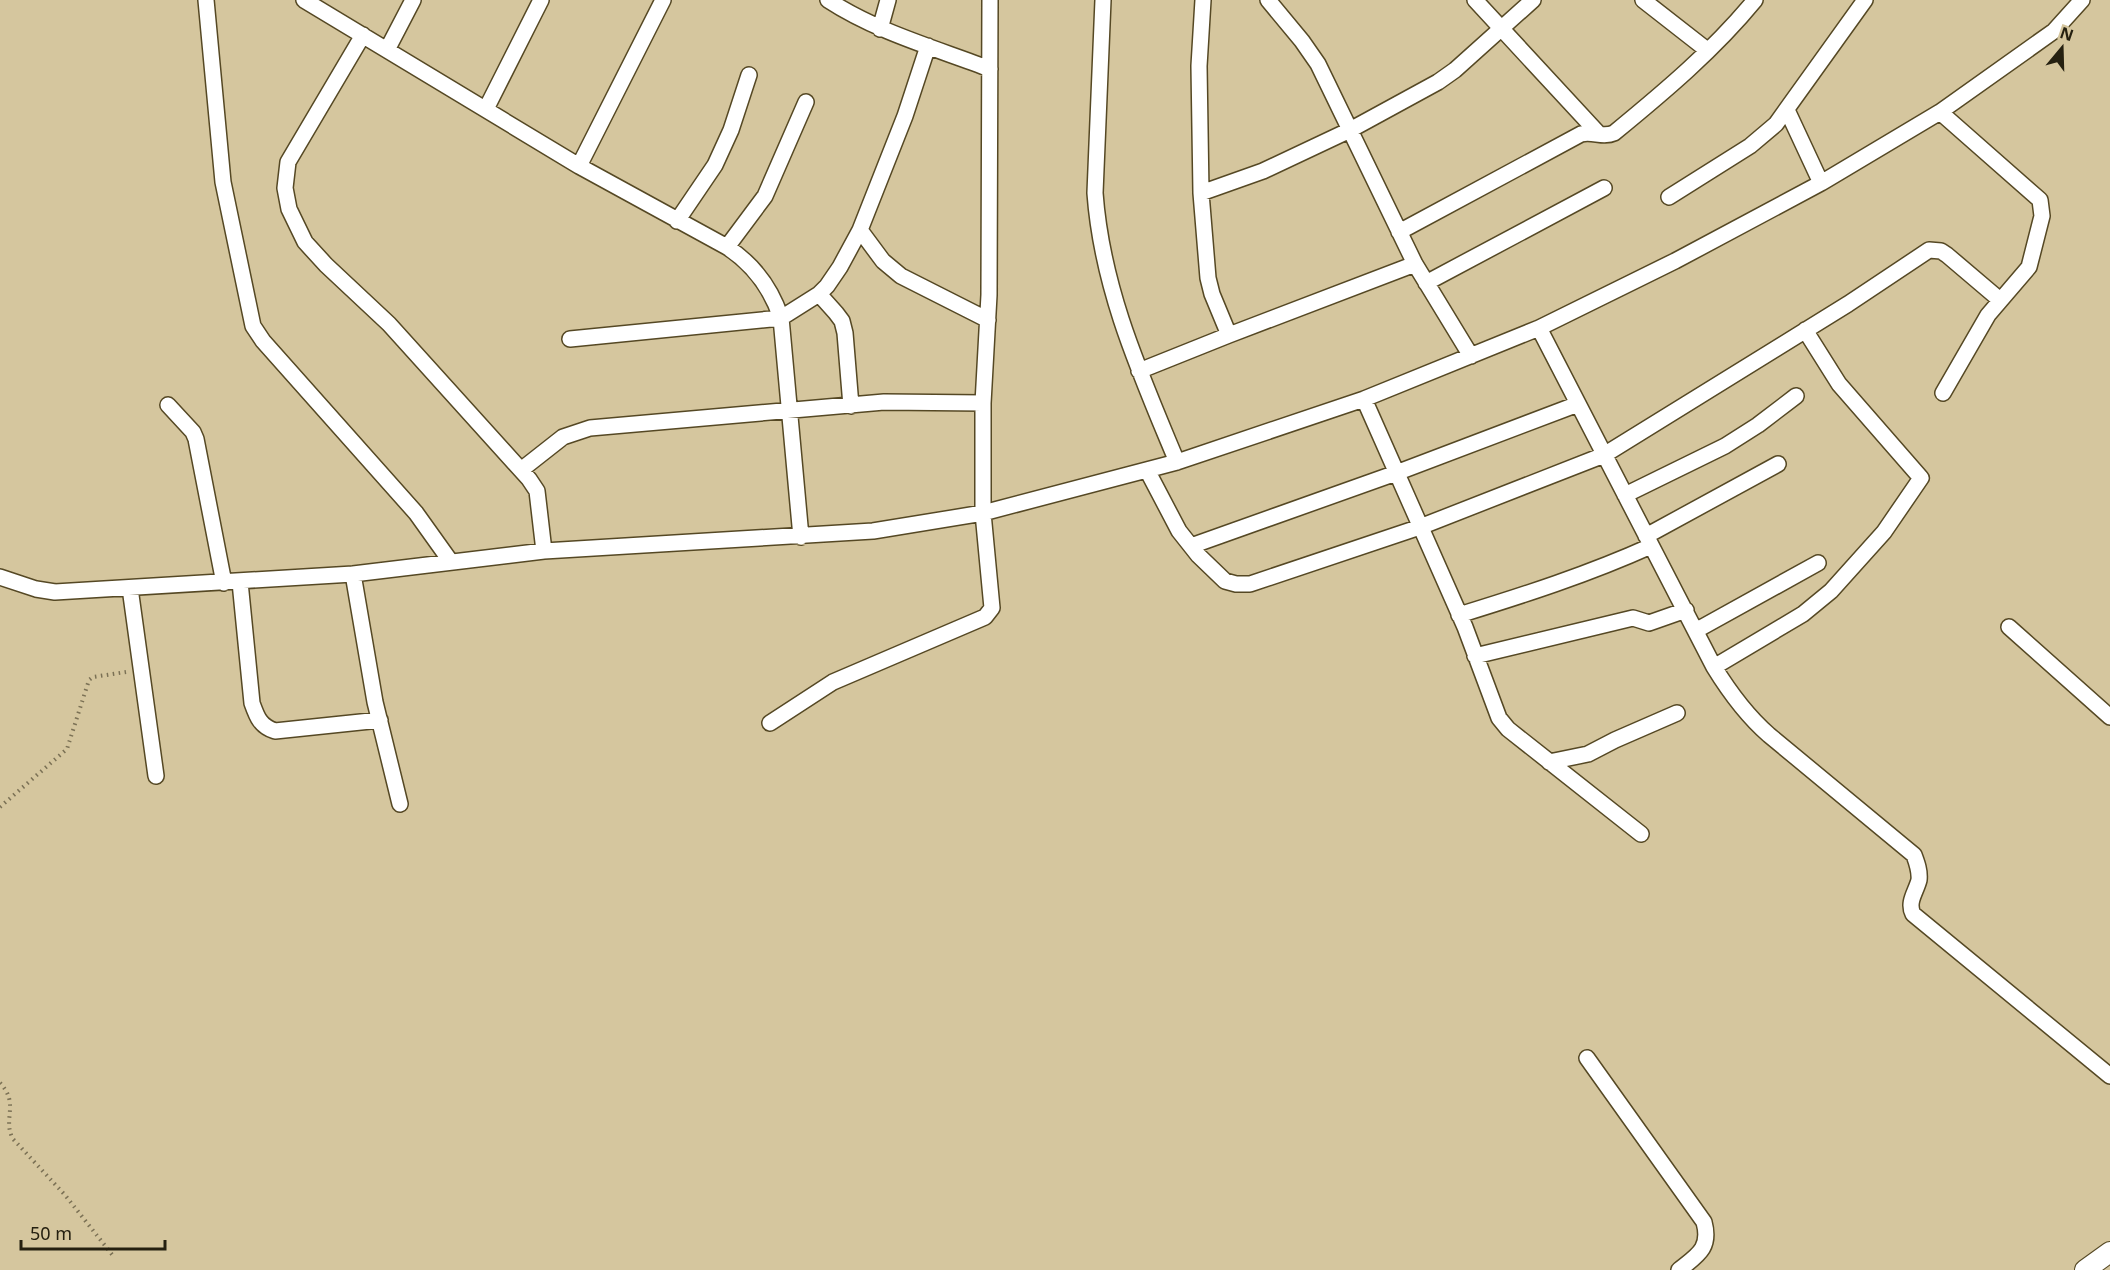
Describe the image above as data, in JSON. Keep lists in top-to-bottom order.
{
  "scale_bar": "50 m",
  "north": "top"
}
